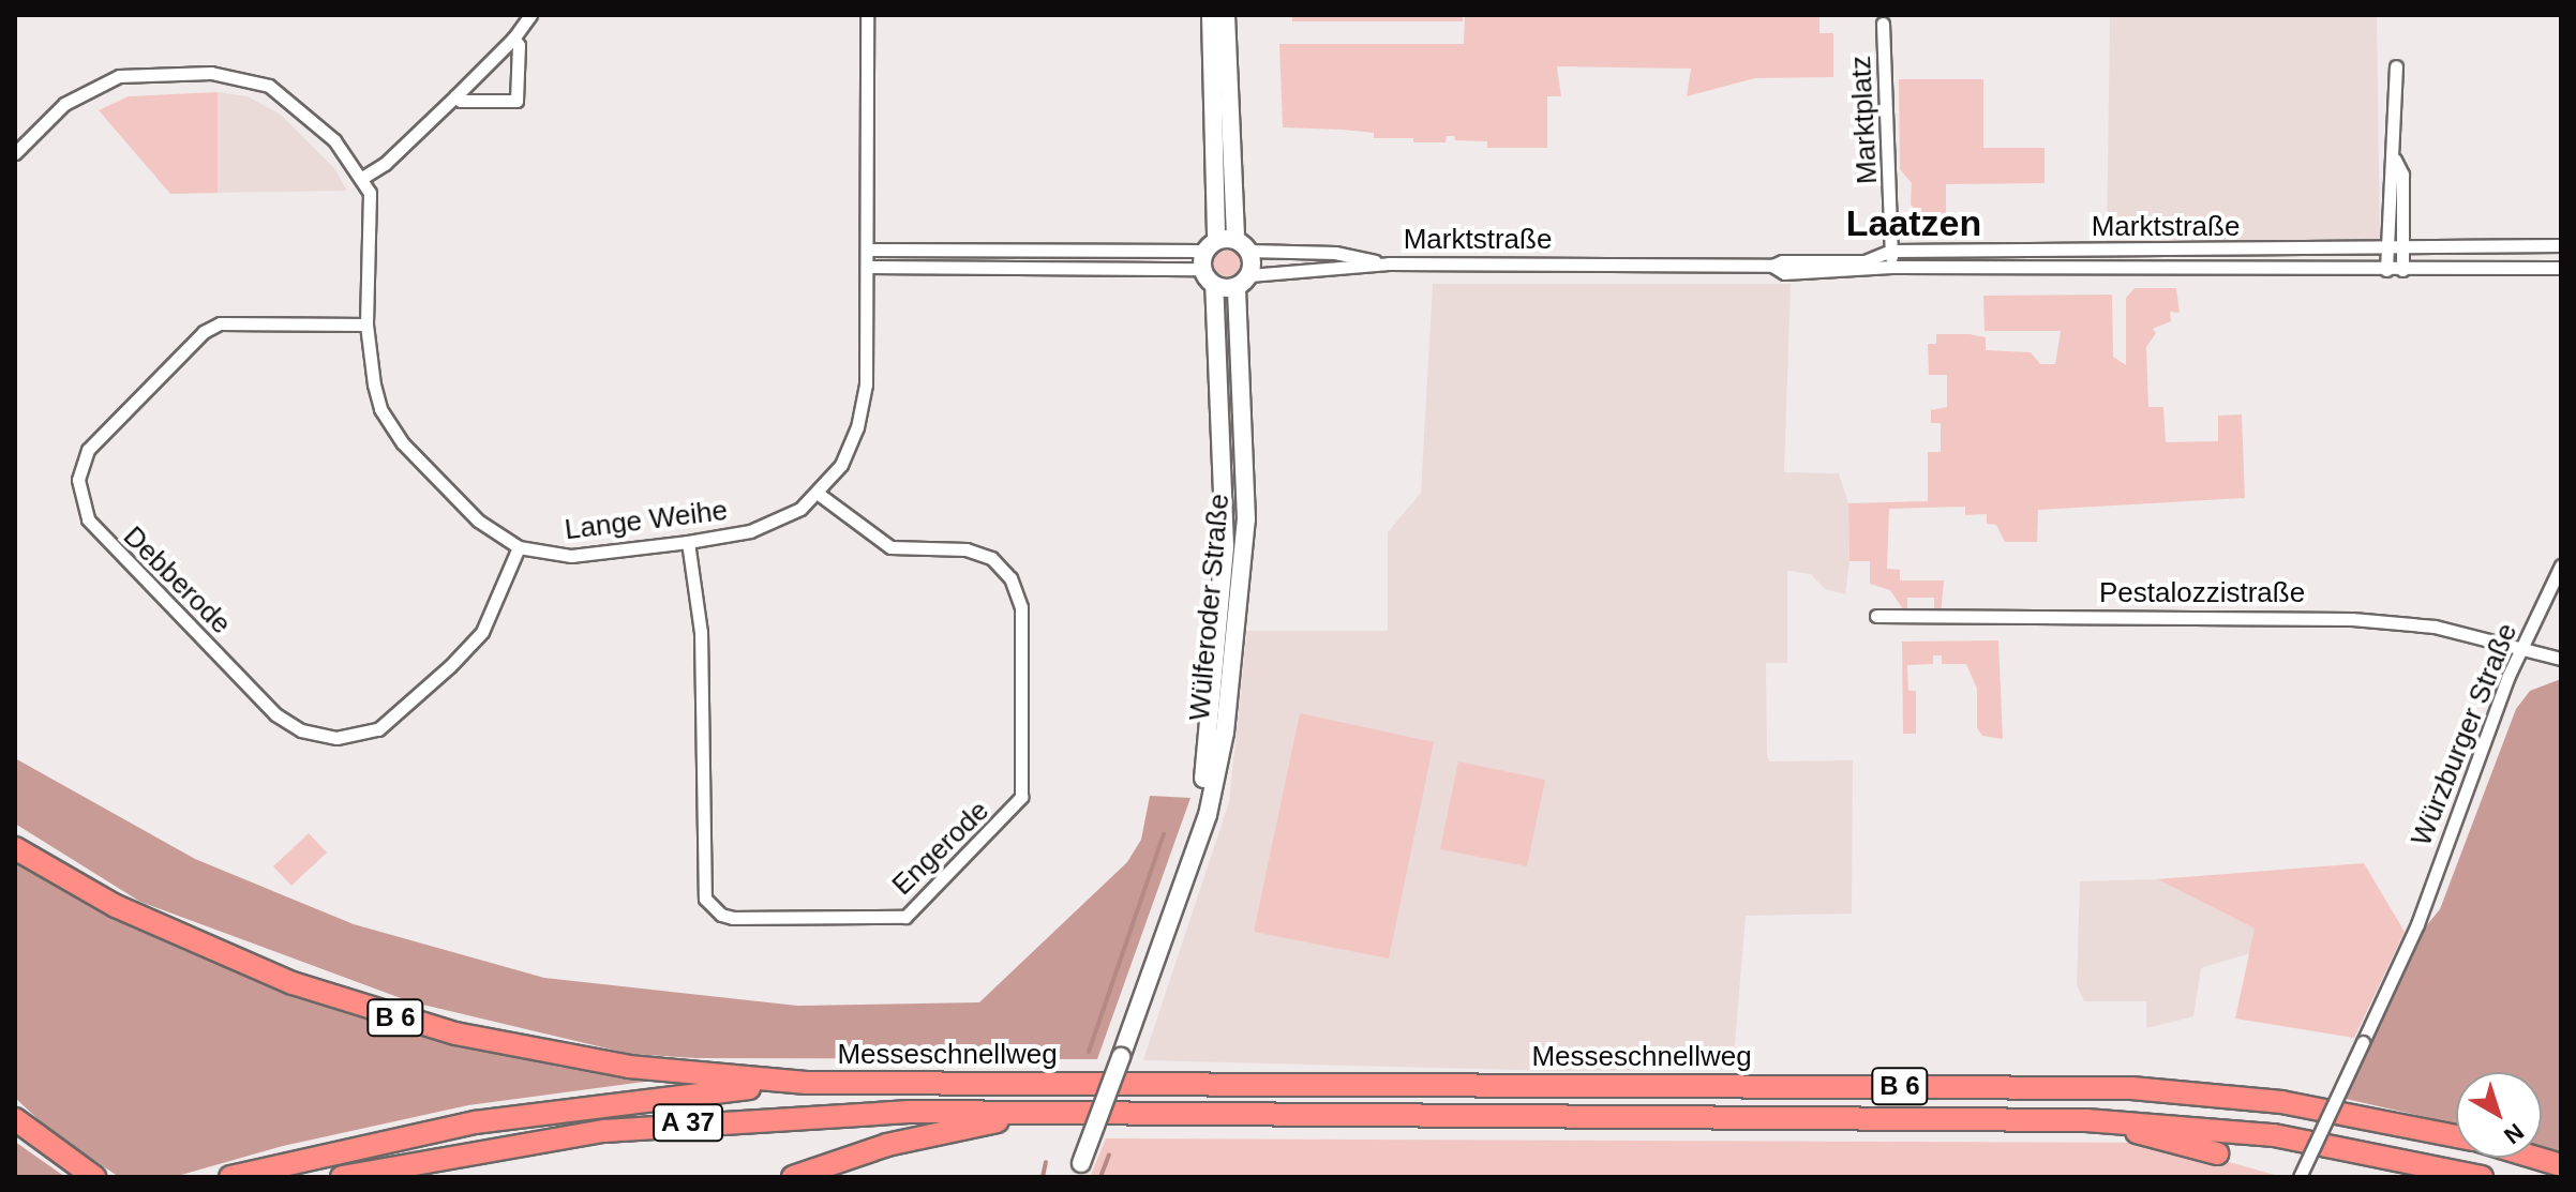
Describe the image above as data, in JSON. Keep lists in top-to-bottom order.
{
  "streets": {
    "highway": ["B 6", "Messeschnellweg", "A 37"],
    "street": [
      "Marktplatz",
      "Marktstraße",
      "Lange Weihe",
      "Debberode",
      "Pestalozzistraße",
      "Wülferoder Straße",
      "Würzburger Straße",
      "Engerode"
    ]
  },
  "crossings": [
    ["Marktplatz", "Marktstraße"],
    ["Marktstraße", "Wülferoder Straße"],
    ["Lange Weihe", "Debberode"],
    ["Lange Weihe", "Engerode"],
    ["Pestalozzistraße", "Würzburger Straße"],
    ["B 6", "Messeschnellweg"],
    ["B 6", "A 37"],
    ["Messeschnellweg", "A 37"]
  ],
  "districts": ["Laatzen"],
  "north": "bottom right"
}
